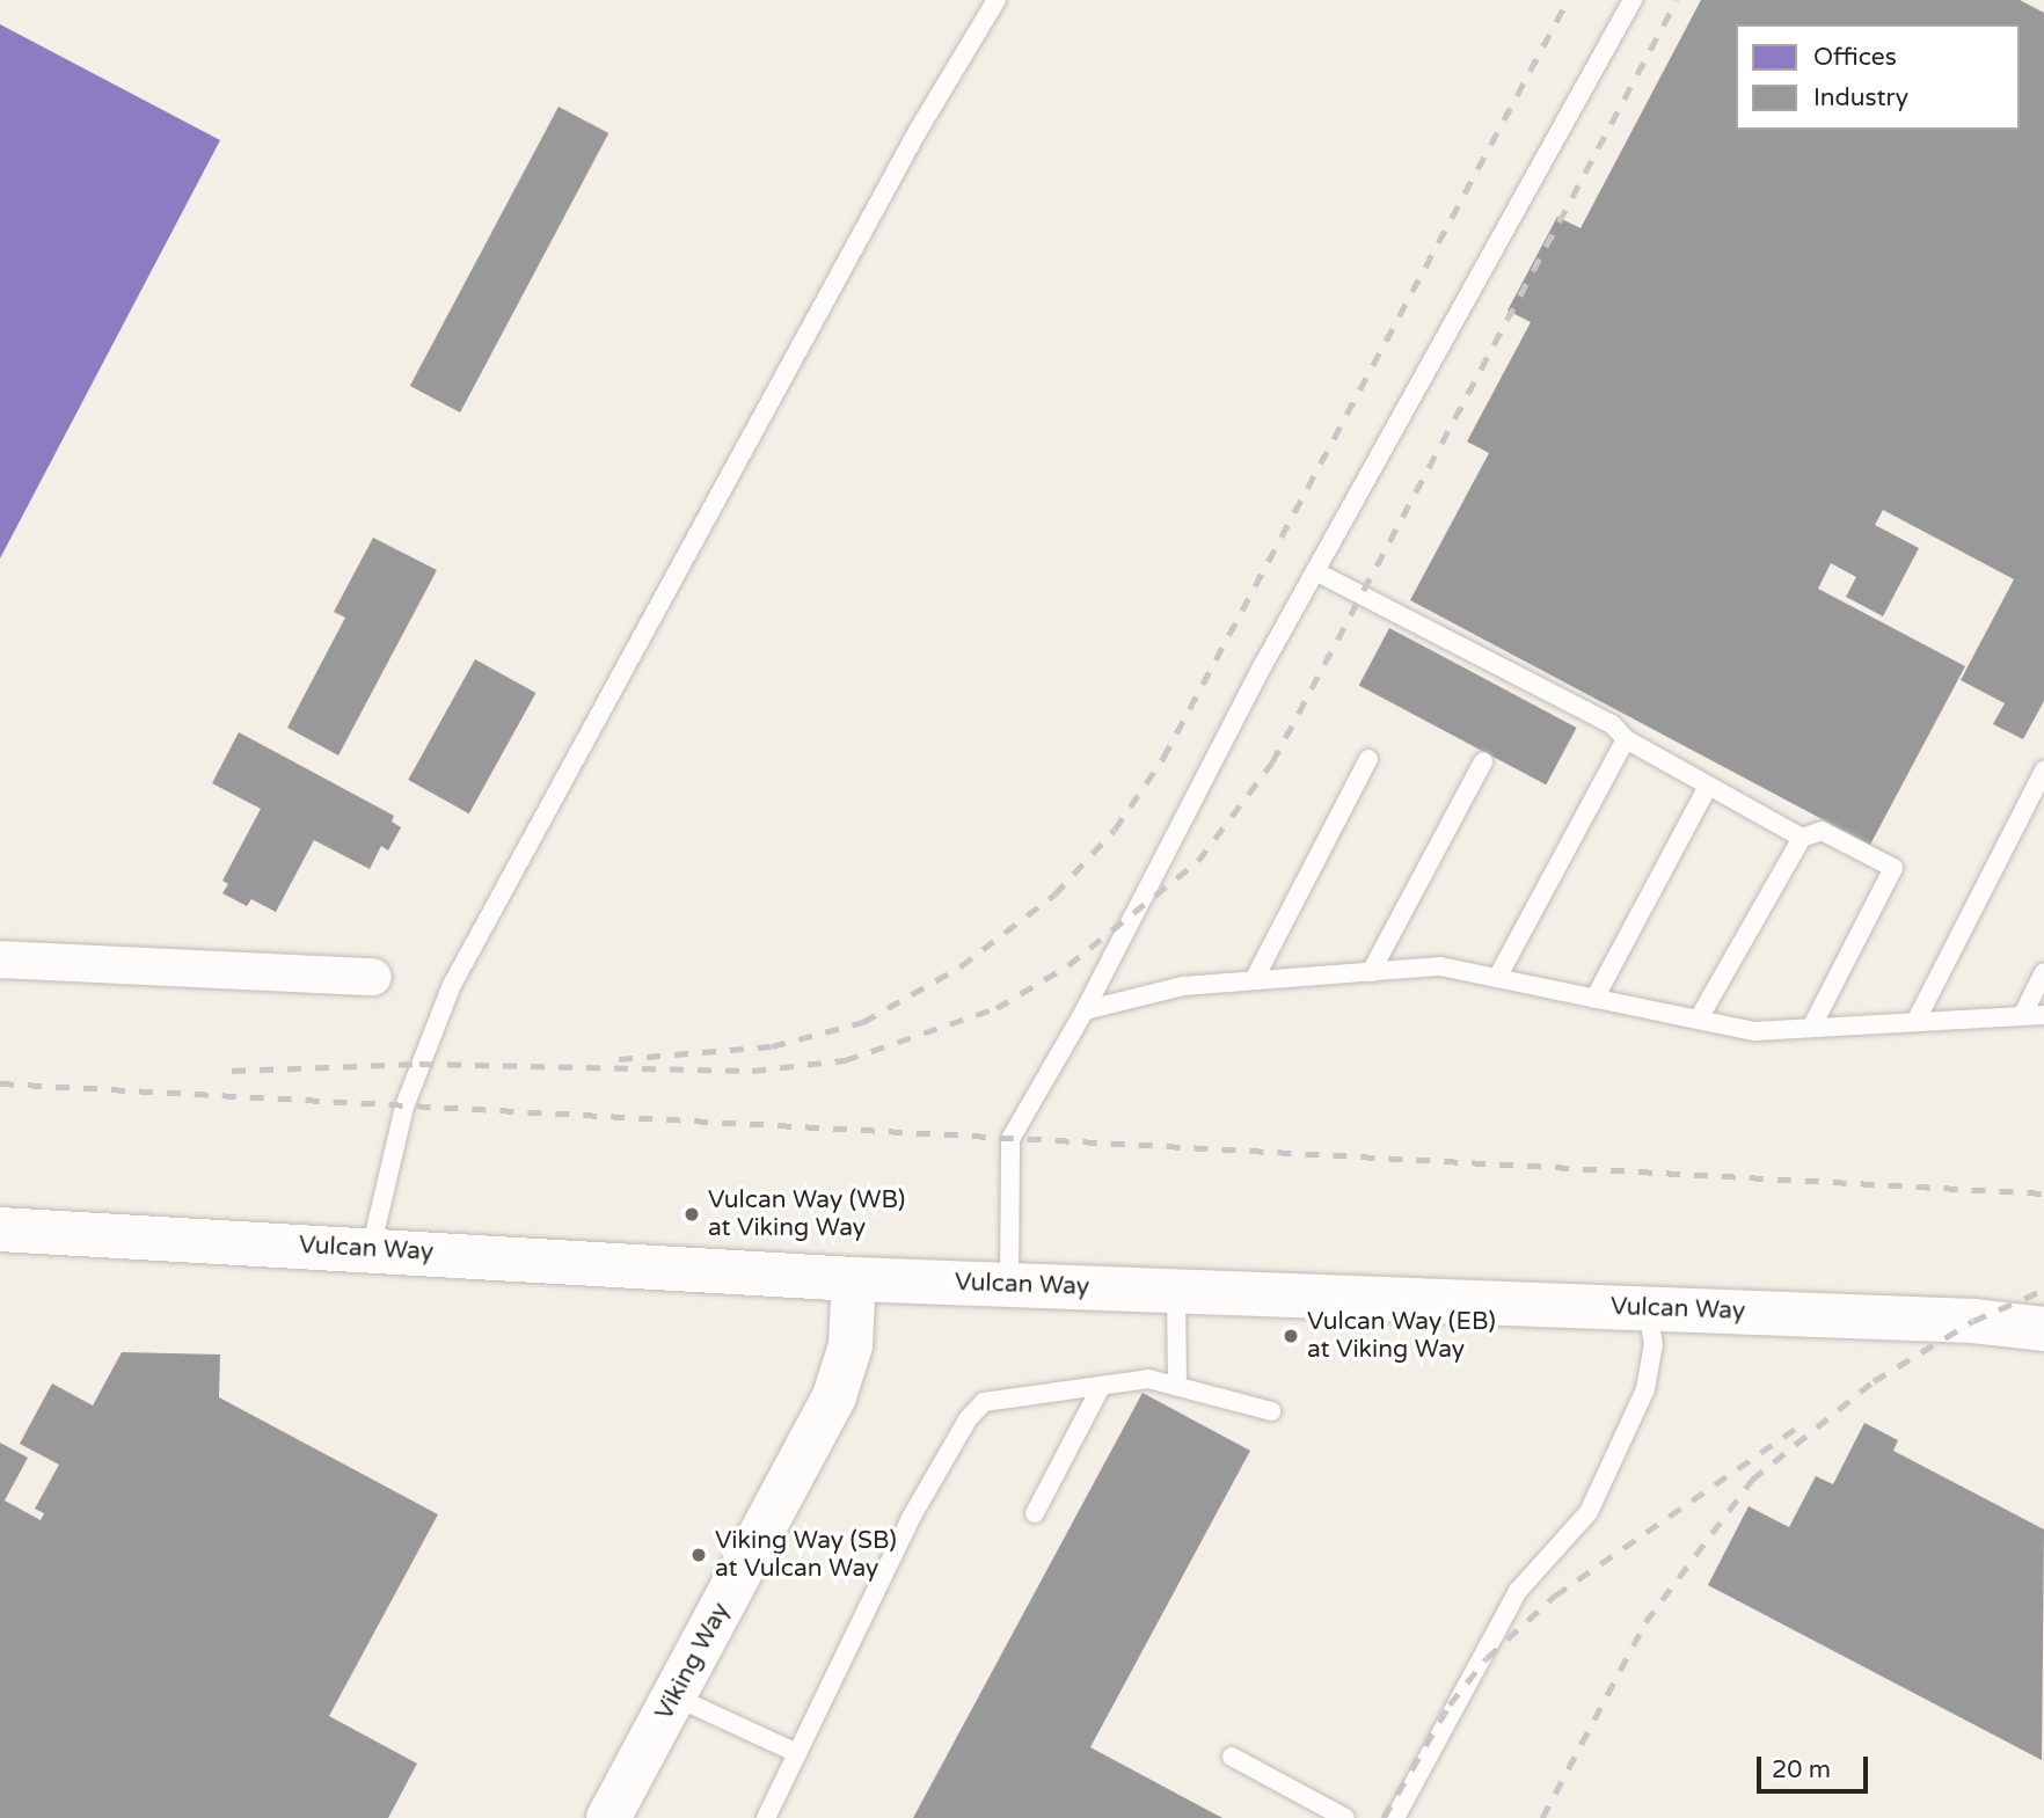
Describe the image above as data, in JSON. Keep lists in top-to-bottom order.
{
  "streets": {
    "street": ["Vulcan Way", "Viking Way"]
  },
  "crossings": [
    ["Vulcan Way", "Viking Way"]
  ],
  "places": ["Vulcan Way (WB) at Viking Way", "Vulcan Way (EB) at Viking Way", "Viking Way (SB) at Vulcan Way"],
  "legend": ["Offices", "Industry"],
  "scale_bar": "20 m"
}
